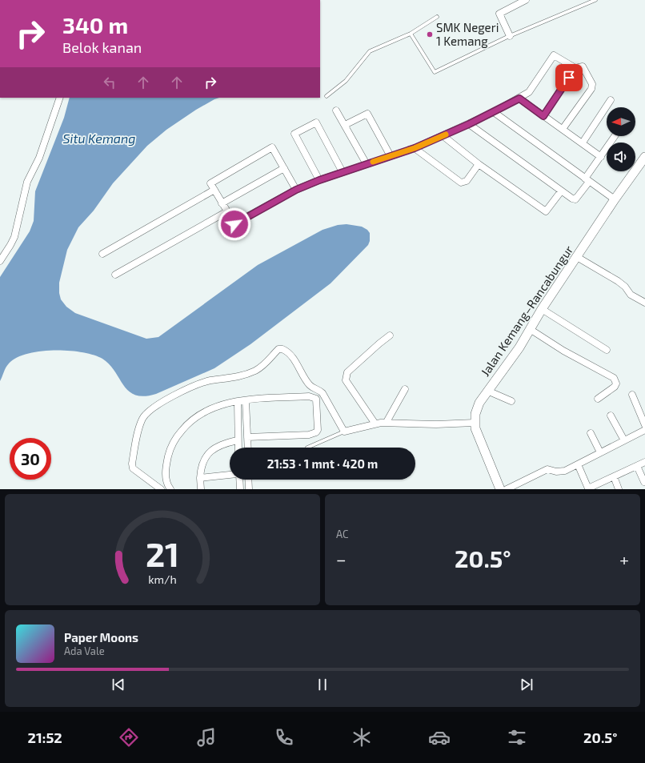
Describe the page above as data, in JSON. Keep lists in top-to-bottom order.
{
  "streets": {
    "street": ["Jalan Kemang–Rancabungur"]
  },
  "water": ["Situ Kemang"],
  "places": ["SMK Negeri 1 Kemang"],
  "north": "left",
  "page": {
    "turn": ["340 m", "Belok kanan"],
    "limit": "30",
    "trip": "21:53 · 1 mnt · 420 m",
    "tile": "AC",
    "heat": ["−", "20.5°", "+"],
    "song": ["Paper Moons", "Ada Vale"],
    "tabs": ["21:52", "20.5°"],
    "gauge": ["21", "km/h"]
  }
}
